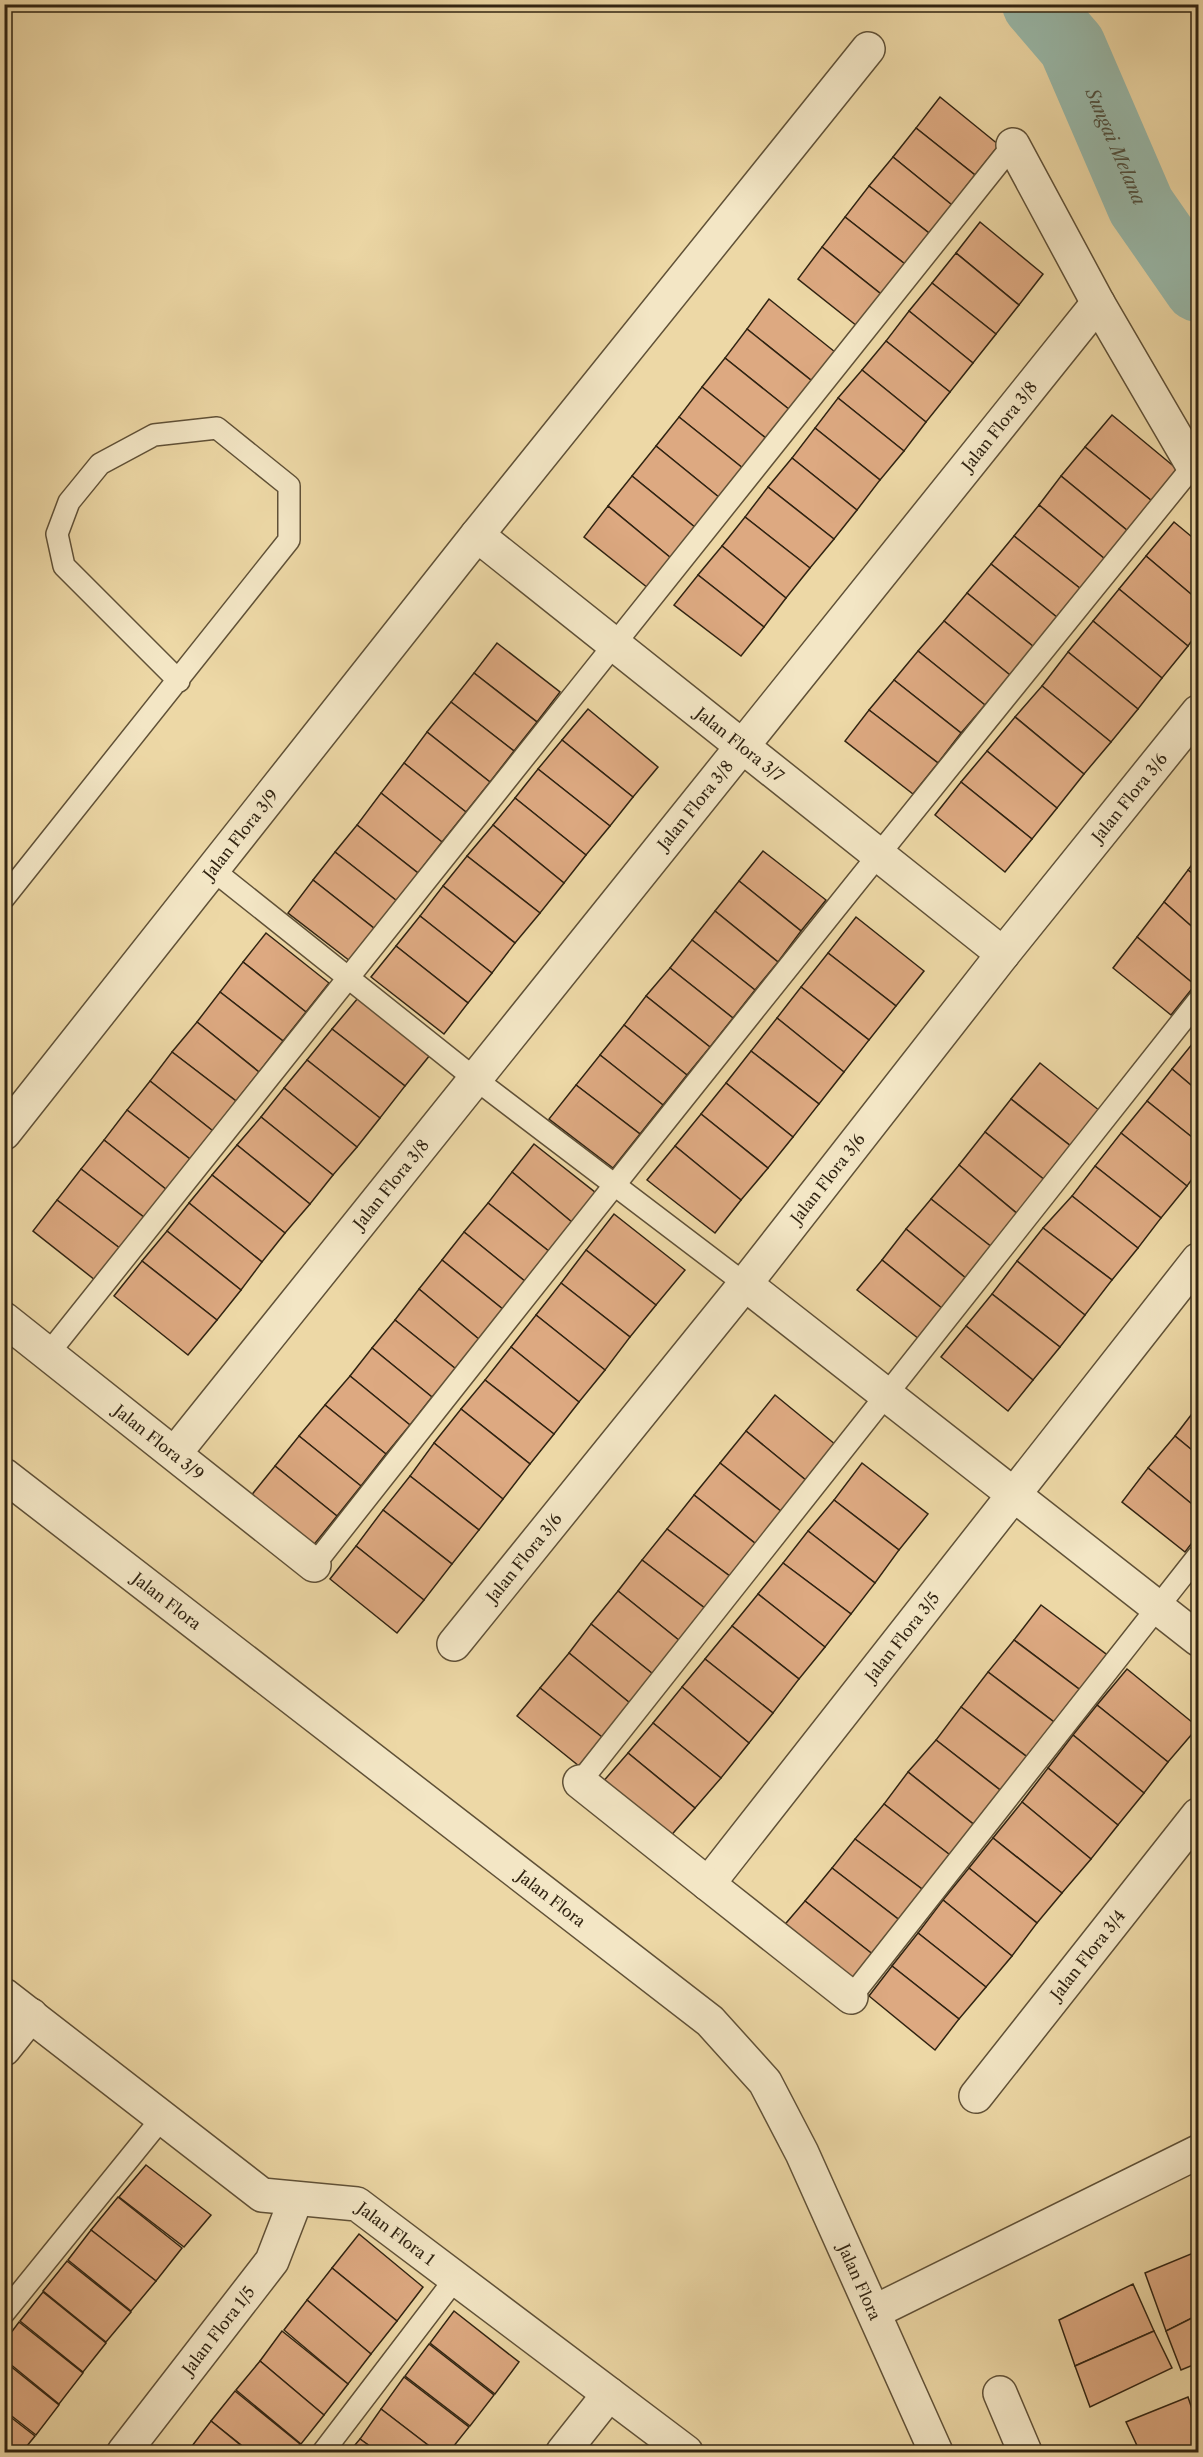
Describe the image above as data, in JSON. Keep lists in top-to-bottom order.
{
  "streets": {
    "street": [
      "Jalan Flora 3/8",
      "Jalan Flora 3/7",
      "Jalan Flora 3/6",
      "Jalan Flora 3/9",
      "Jalan Flora",
      "Jalan Flora 3/5",
      "Jalan Flora 3/4",
      "Jalan Flora 1",
      "Jalan Flora 1/5"
    ]
  },
  "crossings": [
    ["Jalan Flora 3/8", "Jalan Flora 3/7"],
    ["Jalan Flora 3/8", "Jalan Flora 3/9"],
    ["Jalan Flora 3/7", "Jalan Flora 3/6"],
    ["Jalan Flora 3/7", "Jalan Flora 3/9"],
    ["Jalan Flora 1", "Jalan Flora 1/5"]
  ],
  "water": ["Sungai Melana"]
}
